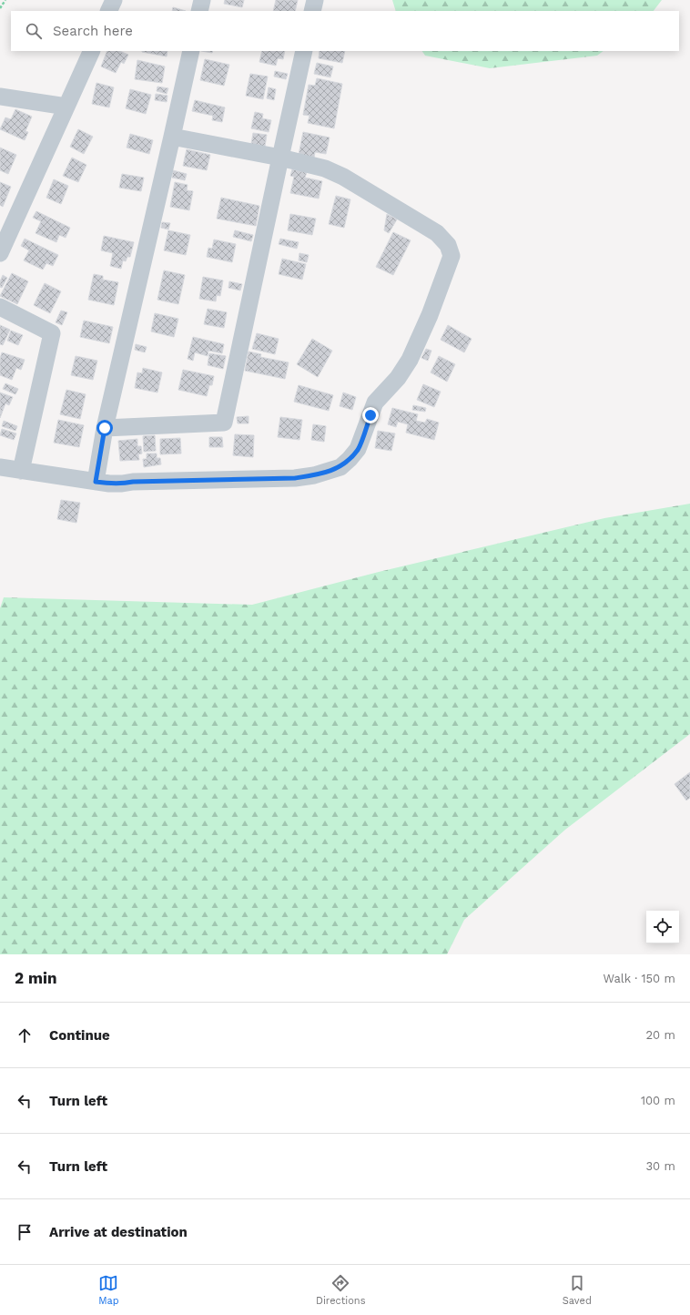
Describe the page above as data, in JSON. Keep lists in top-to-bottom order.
{
  "page": {
    "search": "Search here",
    "heading": ["2 min", "Walk · 150 m"],
    "list": [
      ["Continue", "20 m"],
      ["Turn left", "100 m"],
      ["Turn left", "30 m"],
      "Arrive at destination"
    ],
    "nav": ["Map", "Directions", "Saved"]
  }
}
